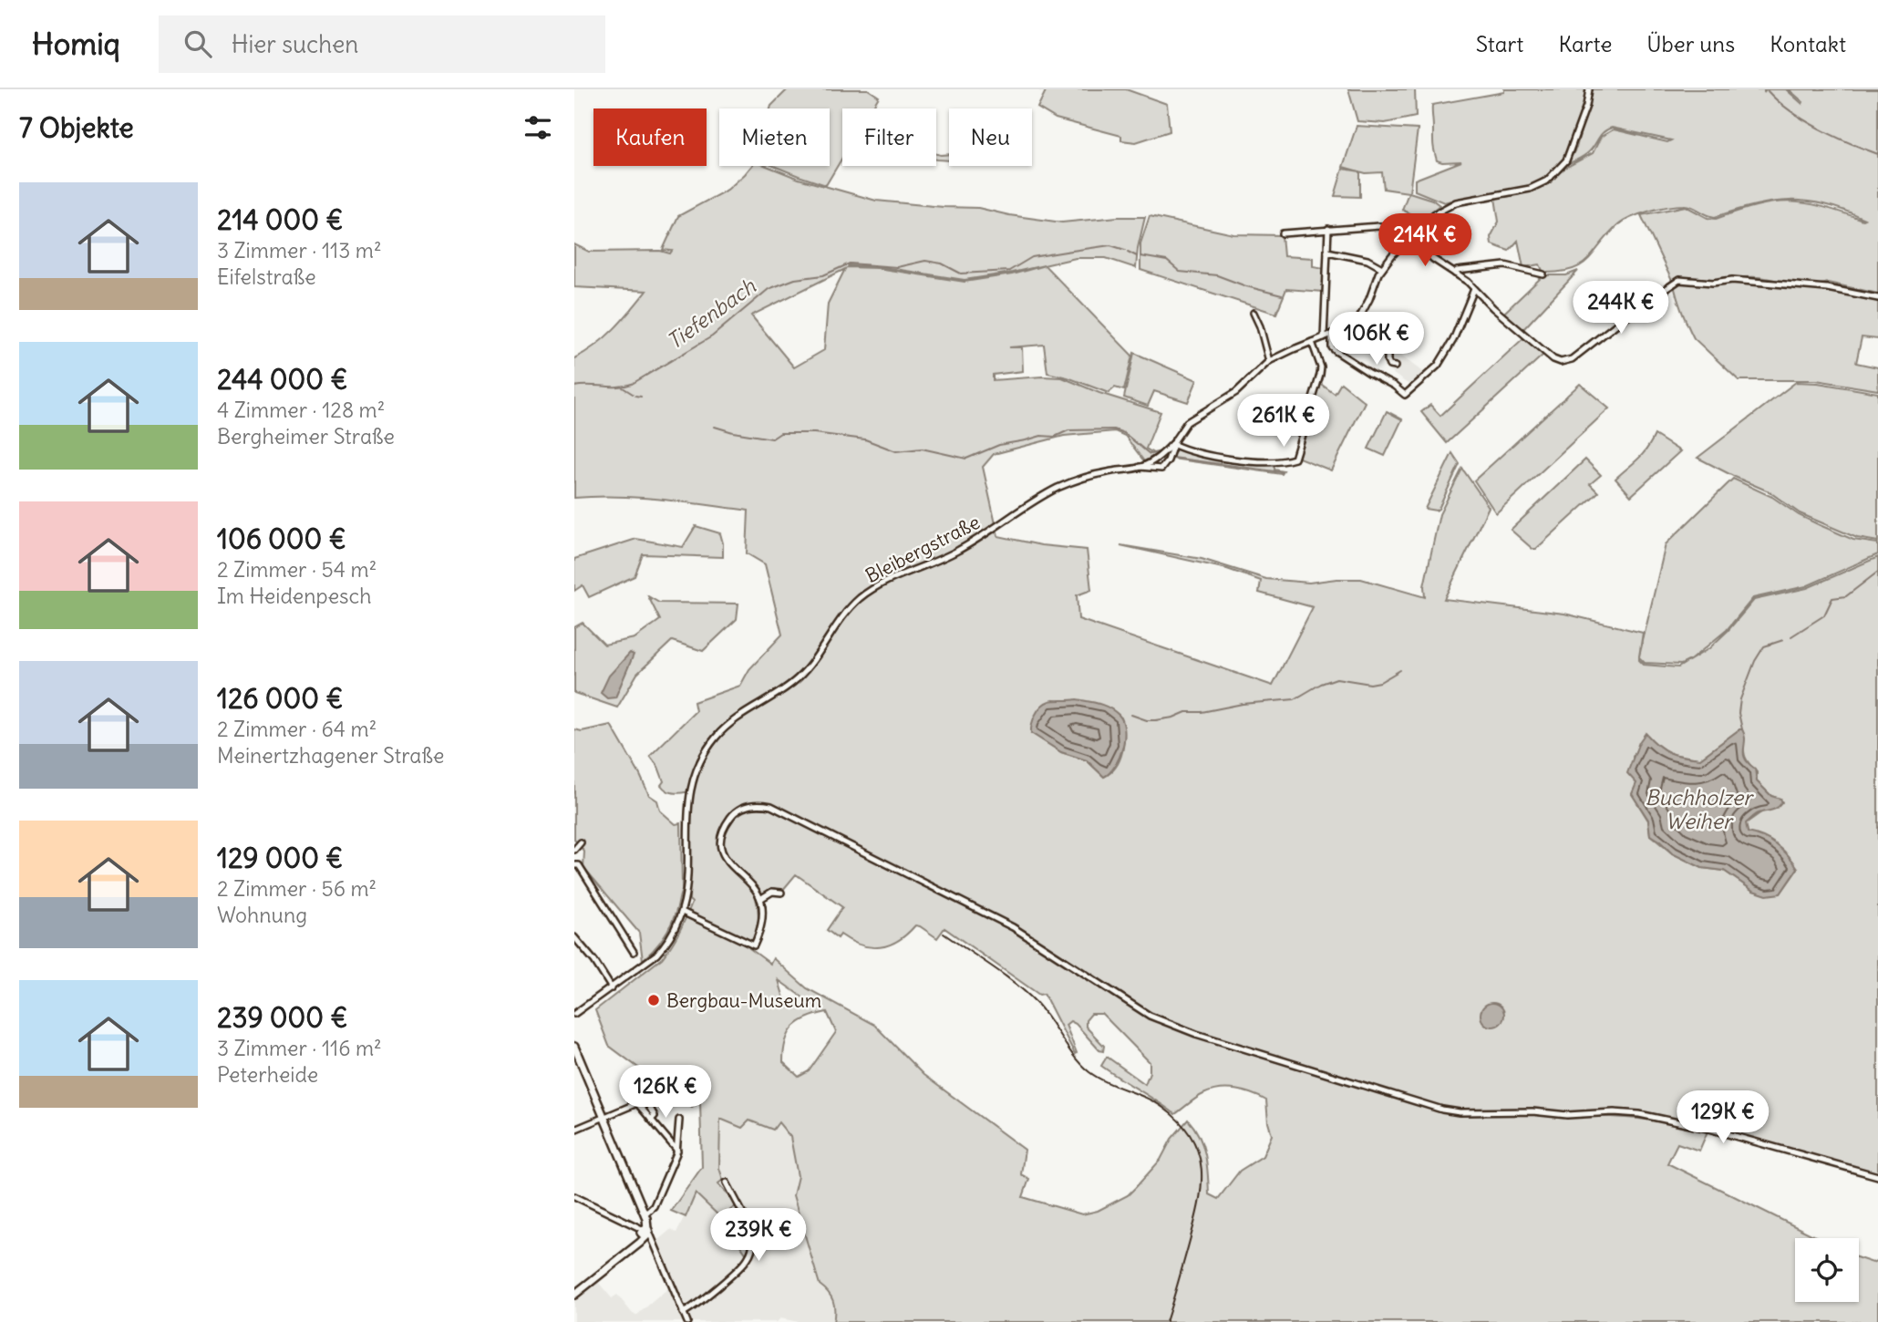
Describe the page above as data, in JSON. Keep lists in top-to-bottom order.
{
  "streets": {
    "street": ["Bleibergstraße"]
  },
  "water": ["Tiefenbach", "Buchholzer Weiher"],
  "places": ["Bergbau-Museum"],
  "page": {
    "header": "Homiq",
    "search": "Hier suchen",
    "nav": [
      "Start",
      "Karte",
      "Über uns",
      "Kontakt"
    ],
    "heading": "7 Objekte",
    "chip": [
      "Kaufen",
      "Mieten",
      "Filter",
      "Neu"
    ],
    "list": [
      {
        "name": "214 000 €",
        "note": "3 Zimmer · 113 m² · Eifelstraße"
      },
      {
        "name": "244 000 €",
        "note": "4 Zimmer · 128 m² · Bergheimer Straße"
      },
      {
        "name": "106 000 €",
        "note": "2 Zimmer · 54 m² · Im Heidenpesch"
      },
      {
        "name": "126 000 €",
        "note": "2 Zimmer · 64 m² · Meinertzhagener Straße"
      },
      {
        "name": "129 000 €",
        "note": "2 Zimmer · 56 m² · Wohnung"
      },
      {
        "name": "239 000 €",
        "note": "3 Zimmer · 116 m² · Peterheide"
      }
    ],
    "price": [
      "214K €",
      "244K €",
      "106K €",
      "261K €",
      "126K €",
      "129K €",
      "239K €"
    ]
  }
}
